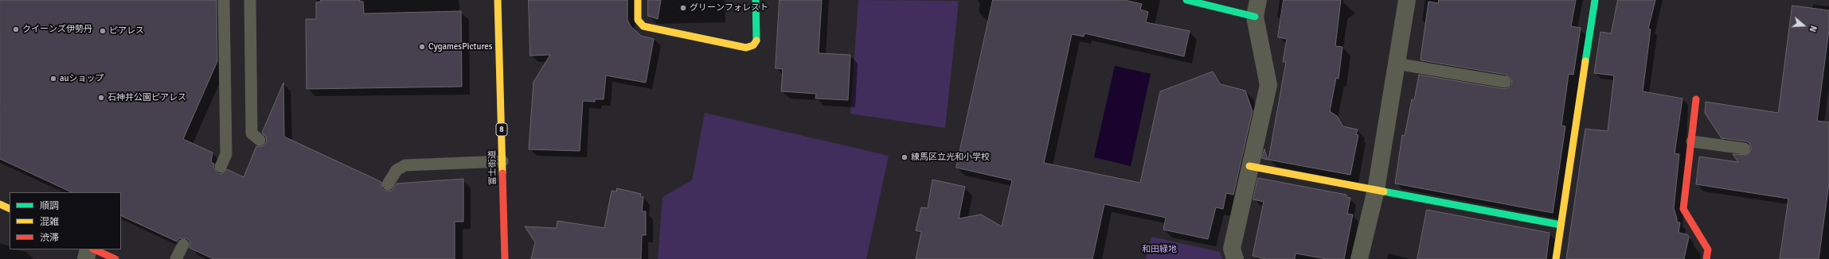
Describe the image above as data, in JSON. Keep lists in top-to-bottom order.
{
  "streets": {
    "street": ["8", "富士街道"]
  },
  "parks": ["和田緑地"],
  "places": [
    "グリーンフォレスト",
    "クイーンズ伊勢丹",
    "ピアレス",
    "CygamesPictures",
    "auショップ",
    "石神井公園ピアレス",
    "練馬区立光和小学校"
  ],
  "legend": ["順調", "混雑", "渋滞"],
  "north": "right"
}
